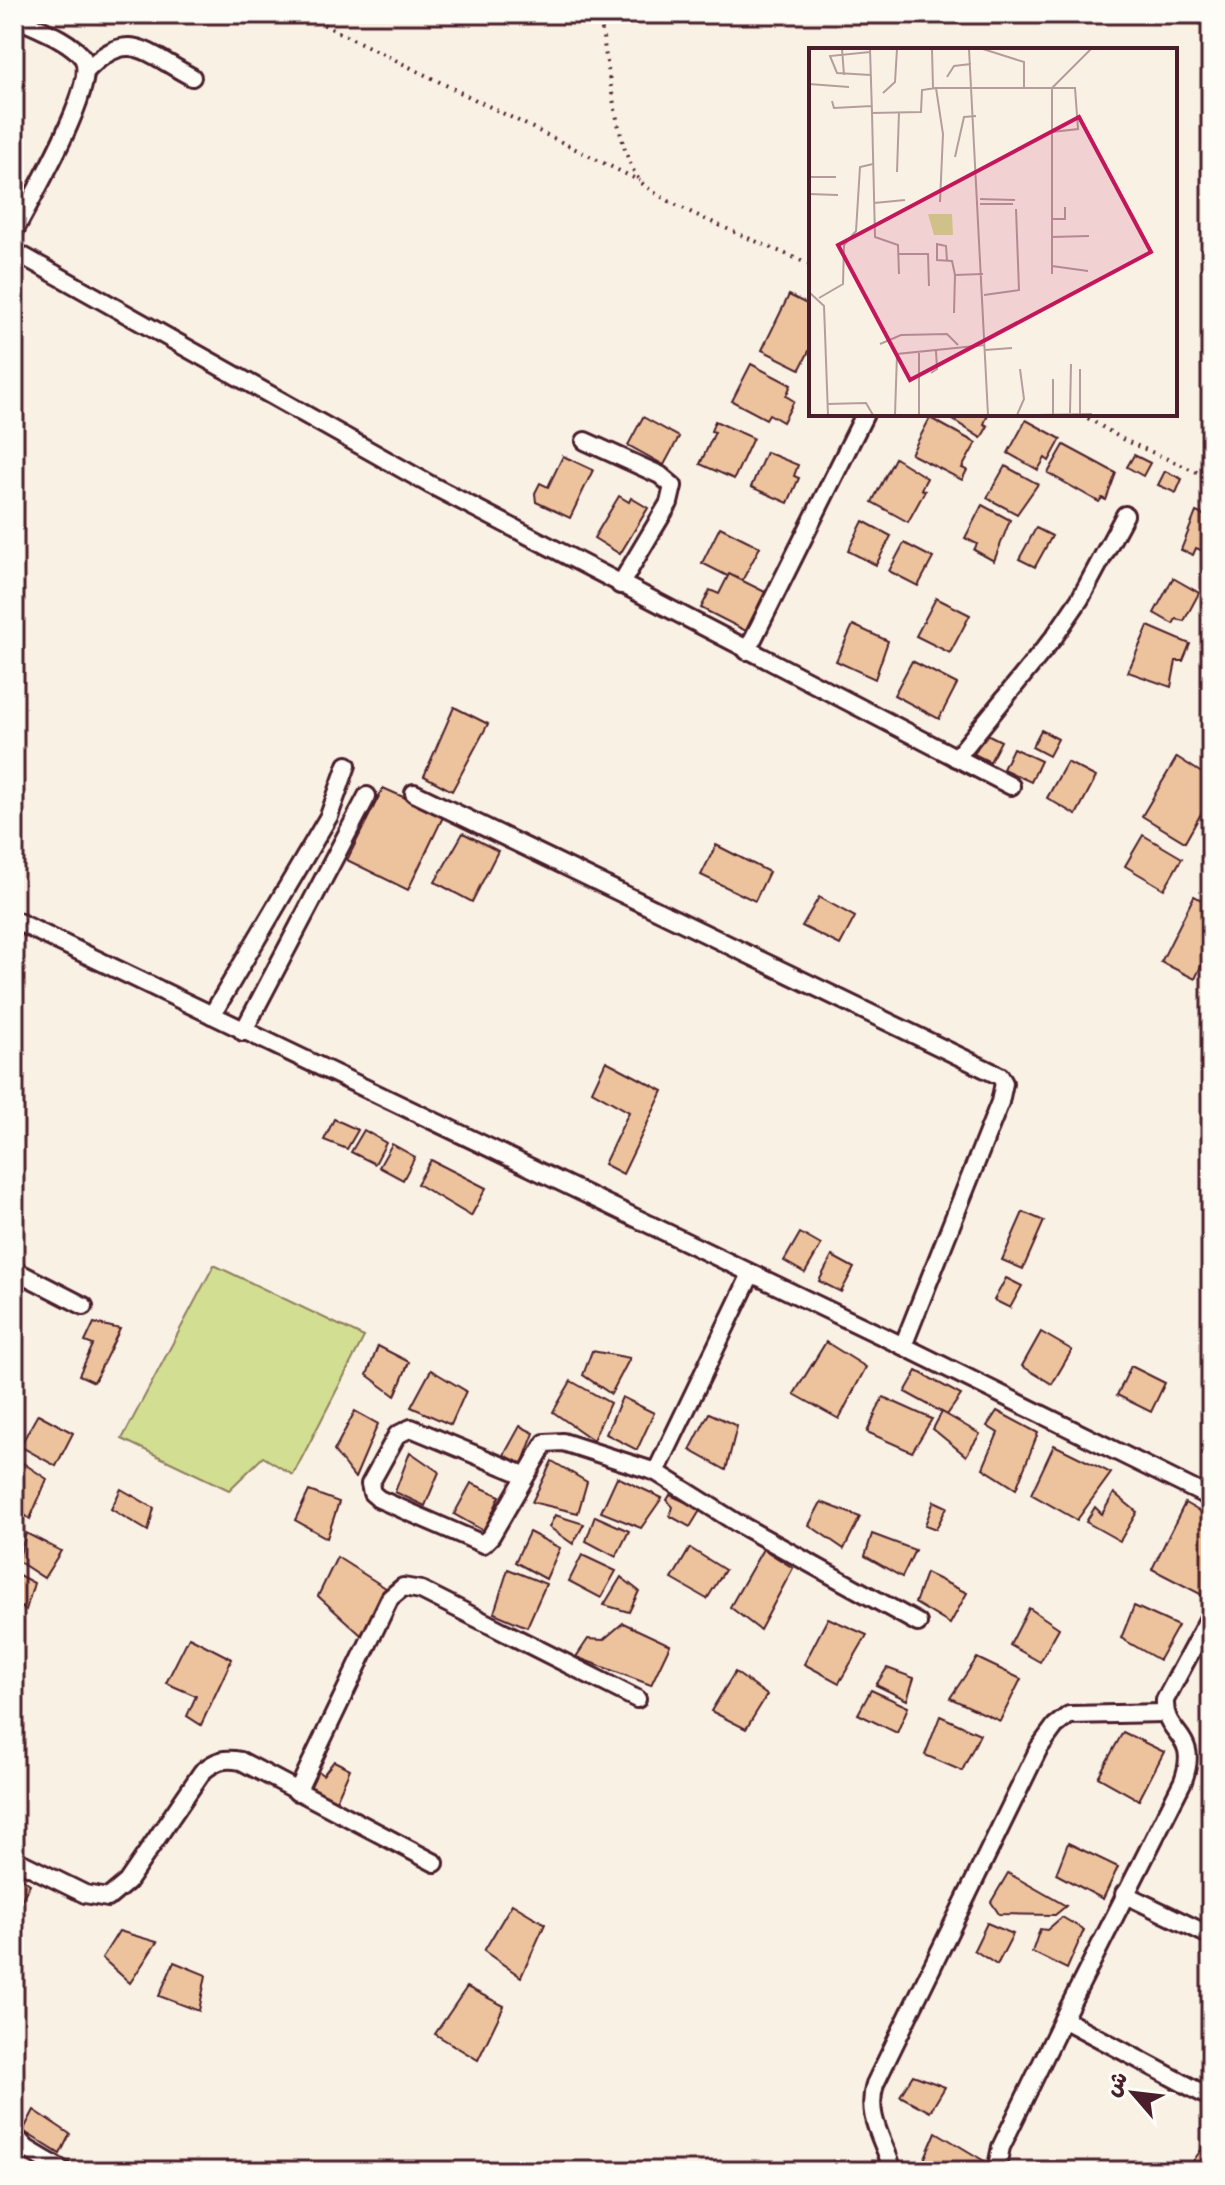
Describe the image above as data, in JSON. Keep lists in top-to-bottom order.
{
  "north": "top left"
}
